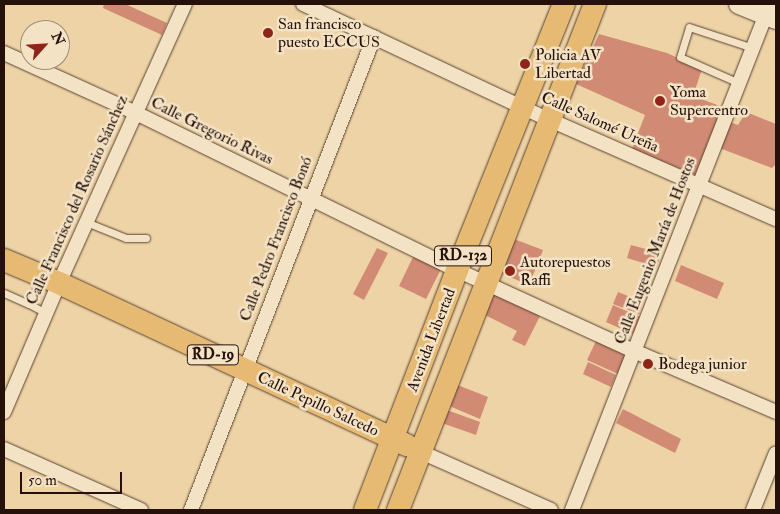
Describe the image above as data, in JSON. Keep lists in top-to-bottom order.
{
  "streets": {
    "main road": [
      "RD-132",
      "Avenida Libertad",
      "RD-19",
      "Calle Pepillo Salcedo"
    ],
    "street": [
      "Calle Salomé Ureña",
      "Calle Gregorio Rivas",
      "Calle Francisco del Rosario Sánchez",
      "Calle Pedro Francisco Bonó",
      "Calle Eugenio María de Hostos"
    ]
  },
  "crossings": [
    ["Calle Salomé Ureña", "Calle Pedro Francisco Bonó"],
    ["Calle Salomé Ureña", "Calle Eugenio María de Hostos"],
    ["Calle Salomé Ureña", "Avenida Libertad"],
    ["Calle Gregorio Rivas", "Calle Francisco del Rosario Sánchez"],
    ["Calle Gregorio Rivas", "Calle Pedro Francisco Bonó"],
    ["Calle Gregorio Rivas", "Avenida Libertad"],
    ["Calle Francisco del Rosario Sánchez", "Calle Pepillo Salcedo"],
    ["Calle Pedro Francisco Bonó", "Calle Pepillo Salcedo"],
    ["Avenida Libertad", "Calle Pepillo Salcedo"]
  ],
  "places": [
    "San francisco puesto ECCUS",
    "Policia AV Libertad",
    "Yoma Supercentro",
    "Autorepuestos Raffi",
    "Bodega junior"
  ],
  "scale_bar": "50 m",
  "north": "top right"
}
